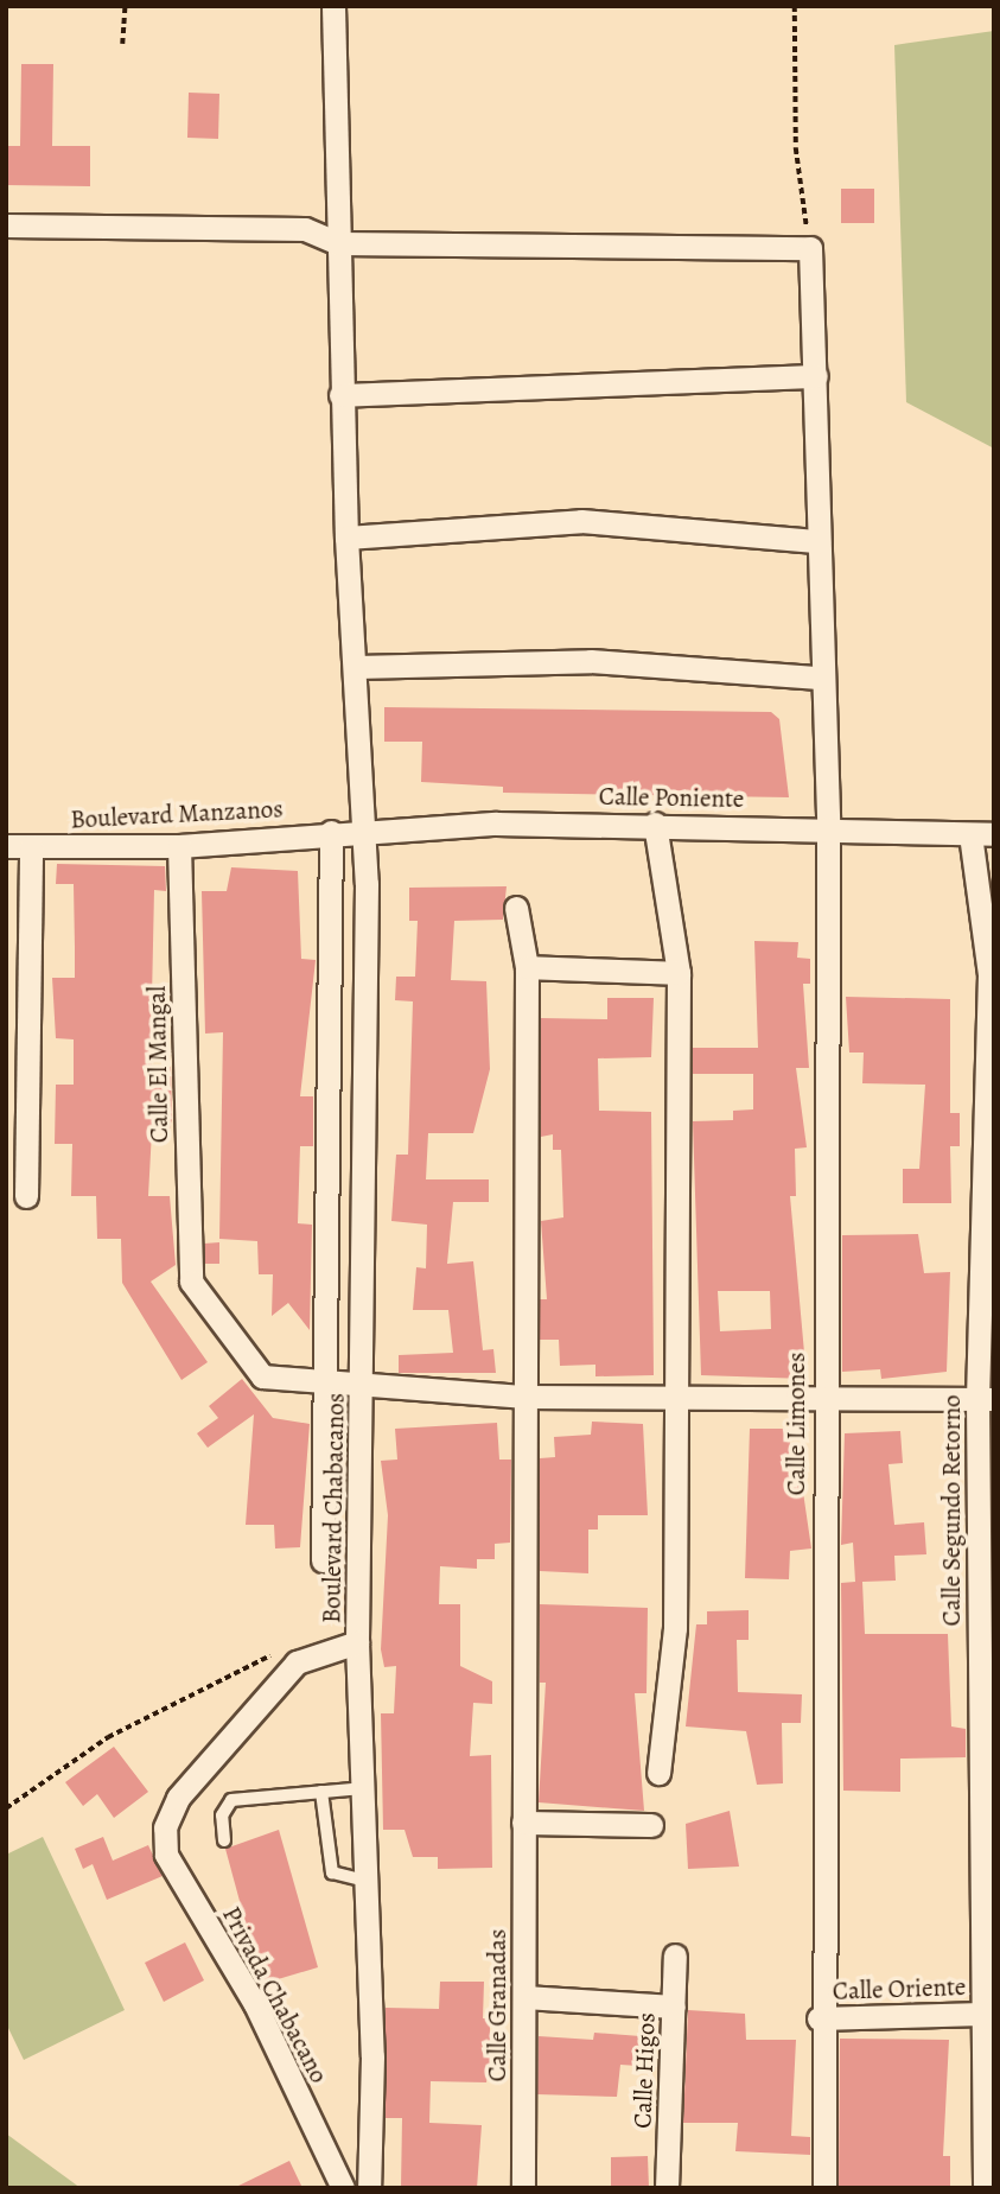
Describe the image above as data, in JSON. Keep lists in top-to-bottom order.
{
  "streets": {
    "street": [
      "Calle Poniente",
      "Boulevard Manzanos",
      "Calle El Mangal",
      "Calle Limones",
      "Boulevard Chabacanos",
      "Calle Segundo Retorno",
      "Calle Oriente",
      "Privada Chabacano",
      "Calle Granadas",
      "Calle Higos"
    ]
  },
  "crossings": [
    ["Calle Poniente", "Boulevard Manzanos"],
    ["Calle Poniente", "Calle Limones"],
    ["Calle Poniente", "Boulevard Chabacanos"],
    ["Calle Poniente", "Calle Segundo Retorno"],
    ["Boulevard Manzanos", "Calle El Mangal"],
    ["Boulevard Manzanos", "Boulevard Chabacanos"],
    ["Calle El Mangal", "Boulevard Chabacanos"],
    ["Calle Limones", "Calle Oriente"],
    ["Calle Segundo Retorno", "Calle Oriente"]
  ]
}
